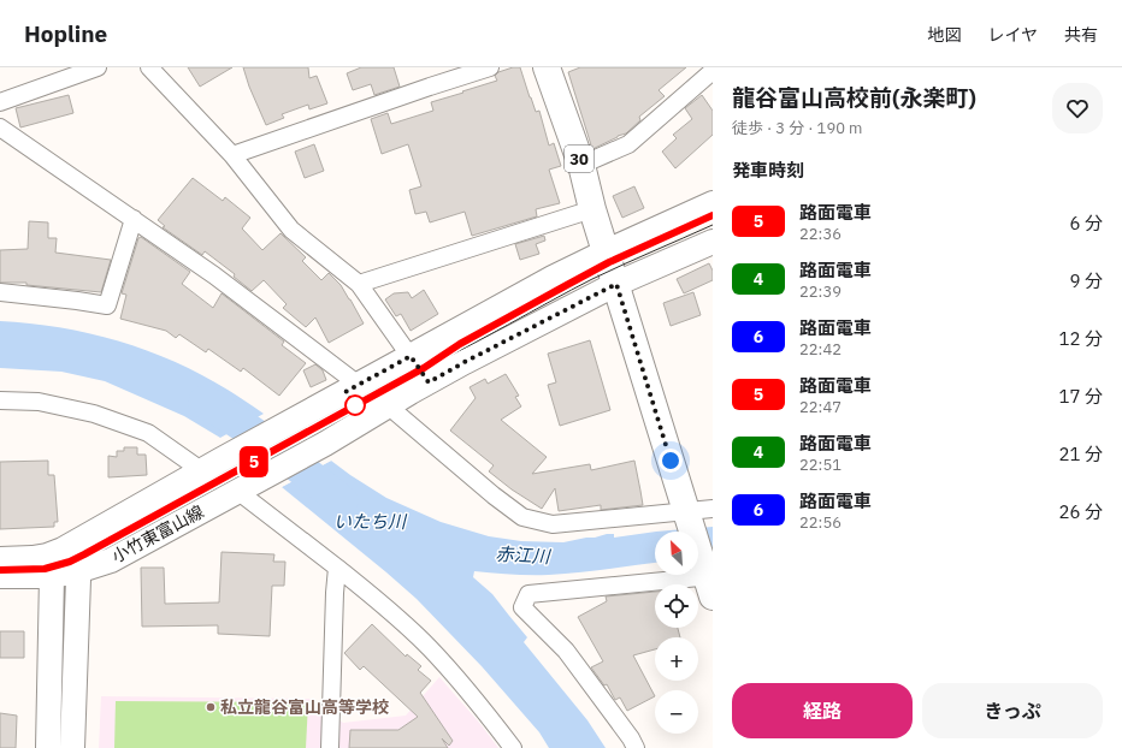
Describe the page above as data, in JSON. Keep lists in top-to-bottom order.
{
  "streets": {
    "main road": ["30"],
    "street": ["小竹東富山線"]
  },
  "crossings": [
    ["30", "小竹東富山線"]
  ],
  "water": ["いたち川", "赤江川"],
  "places": ["私立龍谷富山高等学校"],
  "lines": ["tram line 5"],
  "north": "top left",
  "page": {
    "header": "Hopline",
    "nav": ["地図", "レイヤ", "共有"],
    "on_map": "5",
    "heading": [
      ["龍谷富山高校前(永楽町)", "徒歩 · 3 分 · 190 m"],
      "発車時刻"
    ],
    "list": [
      {
        "mark": "5",
        "name": "路面電車",
        "note": "22:36",
        "value": "6 分"
      },
      {
        "mark": "4",
        "name": "路面電車",
        "note": "22:39",
        "value": "9 分"
      },
      {
        "mark": "6",
        "name": "路面電車",
        "note": "22:42",
        "value": "12 分"
      },
      {
        "mark": "5",
        "name": "路面電車",
        "note": "22:47",
        "value": "17 分"
      },
      {
        "mark": "4",
        "name": "路面電車",
        "note": "22:51",
        "value": "21 分"
      },
      {
        "mark": "6",
        "name": "路面電車",
        "note": "22:56",
        "value": "26 分"
      }
    ],
    "map_buttons": ["+", "−"],
    "buttons": ["経路", "きっぷ"]
  }
}
